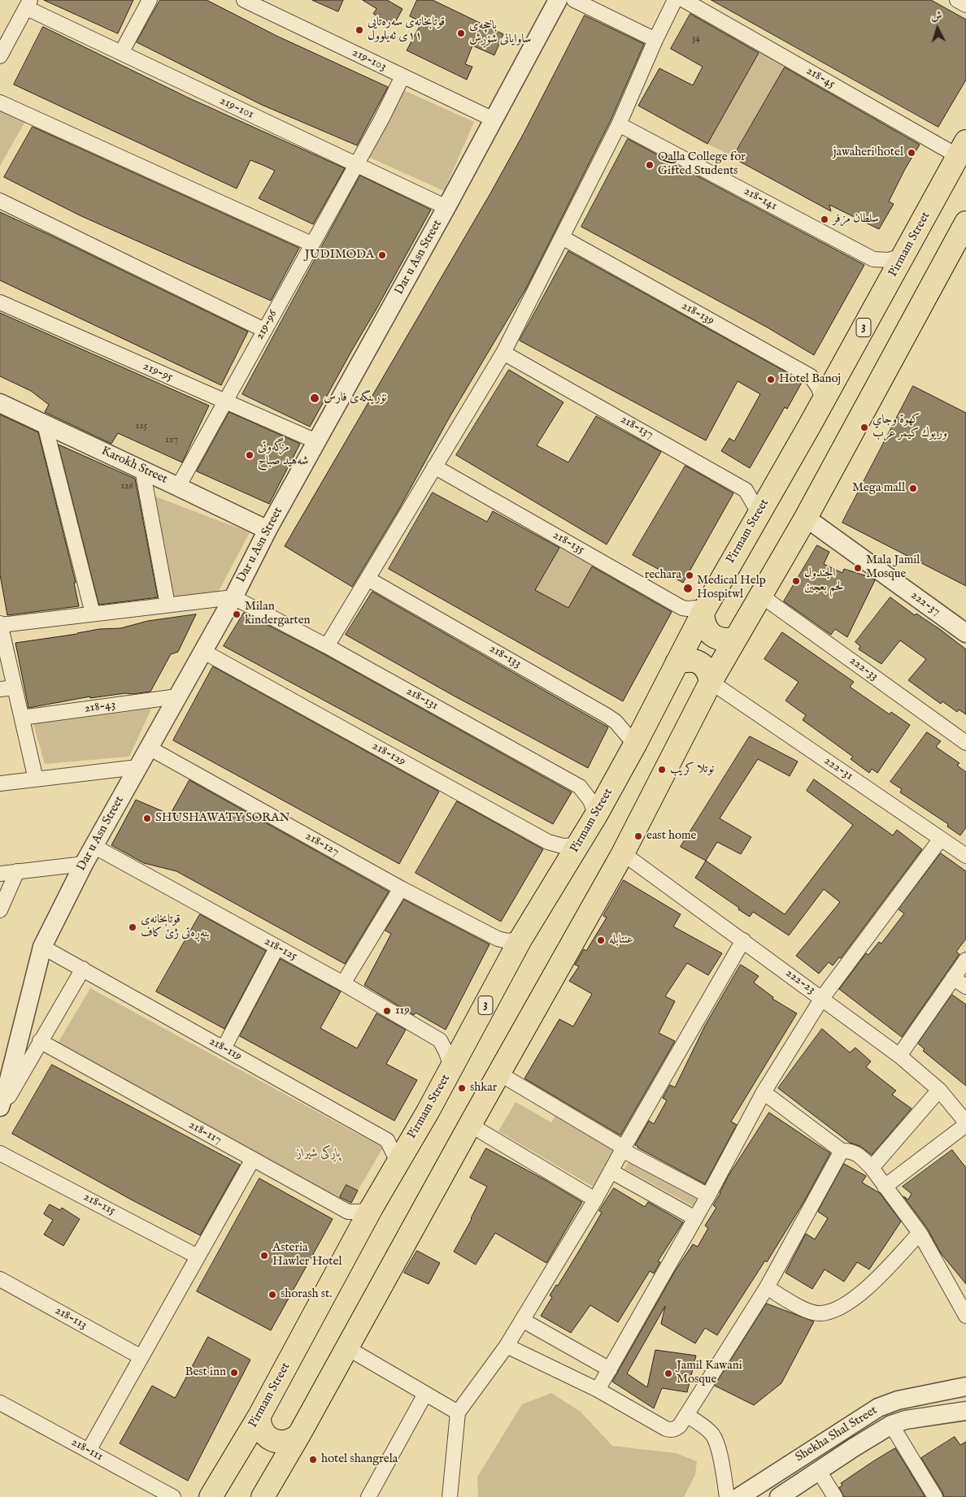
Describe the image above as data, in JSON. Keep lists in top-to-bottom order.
{
  "streets": {
    "highway": ["Pirmam Street", "3"],
    "street": [
      "219-103",
      "218-45",
      "219-101",
      "218-141",
      "Dar u Asn Street",
      "218-139",
      "219-96",
      "219-95",
      "218-137",
      "Karokh Street",
      "218-135",
      "222-37",
      "218-133",
      "222-33",
      "218-131",
      "218-43",
      "218-129",
      "222-31",
      "218-127",
      "218-125",
      "222-23",
      "218-119",
      "218-117",
      "218-115",
      "218-113",
      "Shekha Shal Street",
      "218-111"
    ]
  },
  "crossings": [
    ["219-103", "Dar u Asn Street"],
    ["219-103", "219-96"],
    ["218-45", "Pirmam Street"],
    ["219-101", "Dar u Asn Street"],
    ["219-101", "219-96"],
    ["218-141", "Pirmam Street"],
    ["Pirmam Street", "218-139"],
    ["Pirmam Street", "218-137"],
    ["Pirmam Street", "218-135"],
    ["Pirmam Street", "218-133"],
    ["Pirmam Street", "218-131"],
    ["Pirmam Street", "218-129"],
    ["Pirmam Street", "218-127"],
    ["Pirmam Street", "218-125"],
    ["Pirmam Street", "218-119"],
    ["Pirmam Street", "218-117"],
    ["Dar u Asn Street", "219-95"],
    ["Dar u Asn Street", "Karokh Street"],
    ["Dar u Asn Street", "218-131"],
    ["Dar u Asn Street", "218-43"],
    ["Dar u Asn Street", "218-129"],
    ["Dar u Asn Street", "218-127"],
    ["Dar u Asn Street", "218-125"],
    ["Dar u Asn Street", "218-119"],
    ["219-96", "219-95"],
    ["219-96", "Karokh Street"]
  ],
  "parks": ["پاڕکی شیراز"],
  "places": [
    "قوتابخانەی سەرەتایی ١١ی ئەیلوول",
    "باخچەی ساوایانی شۆڕش",
    "jawaheri hotel",
    "Qalla College for Gifted Students",
    "سلطان مزفر",
    "JUDIMODA",
    "Hotel Banoj",
    "نۆرینگەی فارس",
    "كهوة وجاي وريوك كيمر عرب",
    "مزگه‌وتی شه‌هید صباح",
    "Mega mall",
    "Mala Jamil Mosque",
    "rechara",
    "الجندول لحم بعجين",
    "Medical Help Hospitwl",
    "Milan kindergarten",
    "نوتلا كريب",
    "SHUSHAWATY SORAN",
    "east home",
    "قوتابخانەی بنەڕەتی ژێ کاف",
    "عنتابله",
    "119",
    "shkar",
    "Asteria Hawler Hotel",
    "shorash st.",
    "Best inn",
    "Jamil Kawani Mosque",
    "hotel shangrela"
  ],
  "house_numbers": [
    "34",
    "125",
    "127",
    "126"
  ],
  "north": "top"
}
